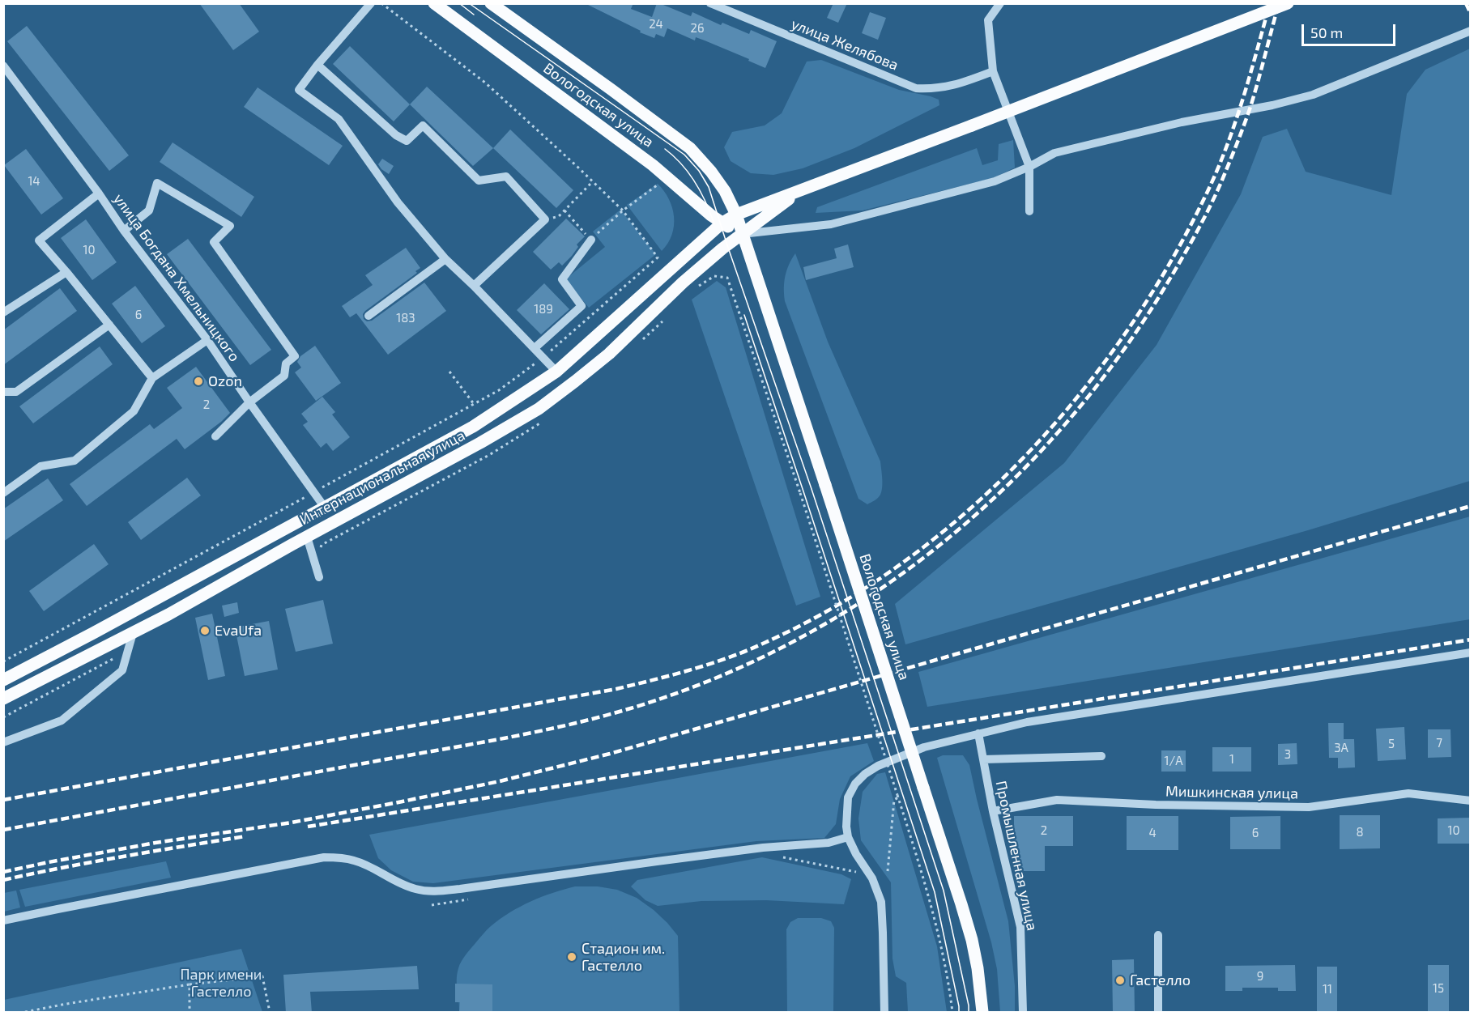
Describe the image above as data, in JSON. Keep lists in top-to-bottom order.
{
  "streets": {
    "main road": ["Вологодская улица", "Интернациональная улица"],
    "street": [
      "улица Желябова",
      "улица Богдана Хмельницкого",
      "Мишкинская улица",
      "Промышленная улица"
    ]
  },
  "crossings": [
    ["Вологодская улица", "Интернациональная улица"],
    ["улица Богдана Хмельницкого", "Интернациональная улица"],
    ["Мишкинская улица", "Промышленная улица"]
  ],
  "parks": ["Парк имени Гастелло"],
  "places": [
    "Ozon",
    "EvaUfa",
    "Стадион им. Гастелло",
    "Гастелло"
  ],
  "house_numbers": [
    "24",
    "26",
    "14",
    "10",
    "189",
    "6",
    "183",
    "2",
    "7",
    "5",
    "3А",
    "3",
    "1",
    "1/А",
    "2",
    "10",
    "8",
    "4",
    "6",
    "9",
    "15",
    "11"
  ],
  "scale_bar": "50 m"
}
